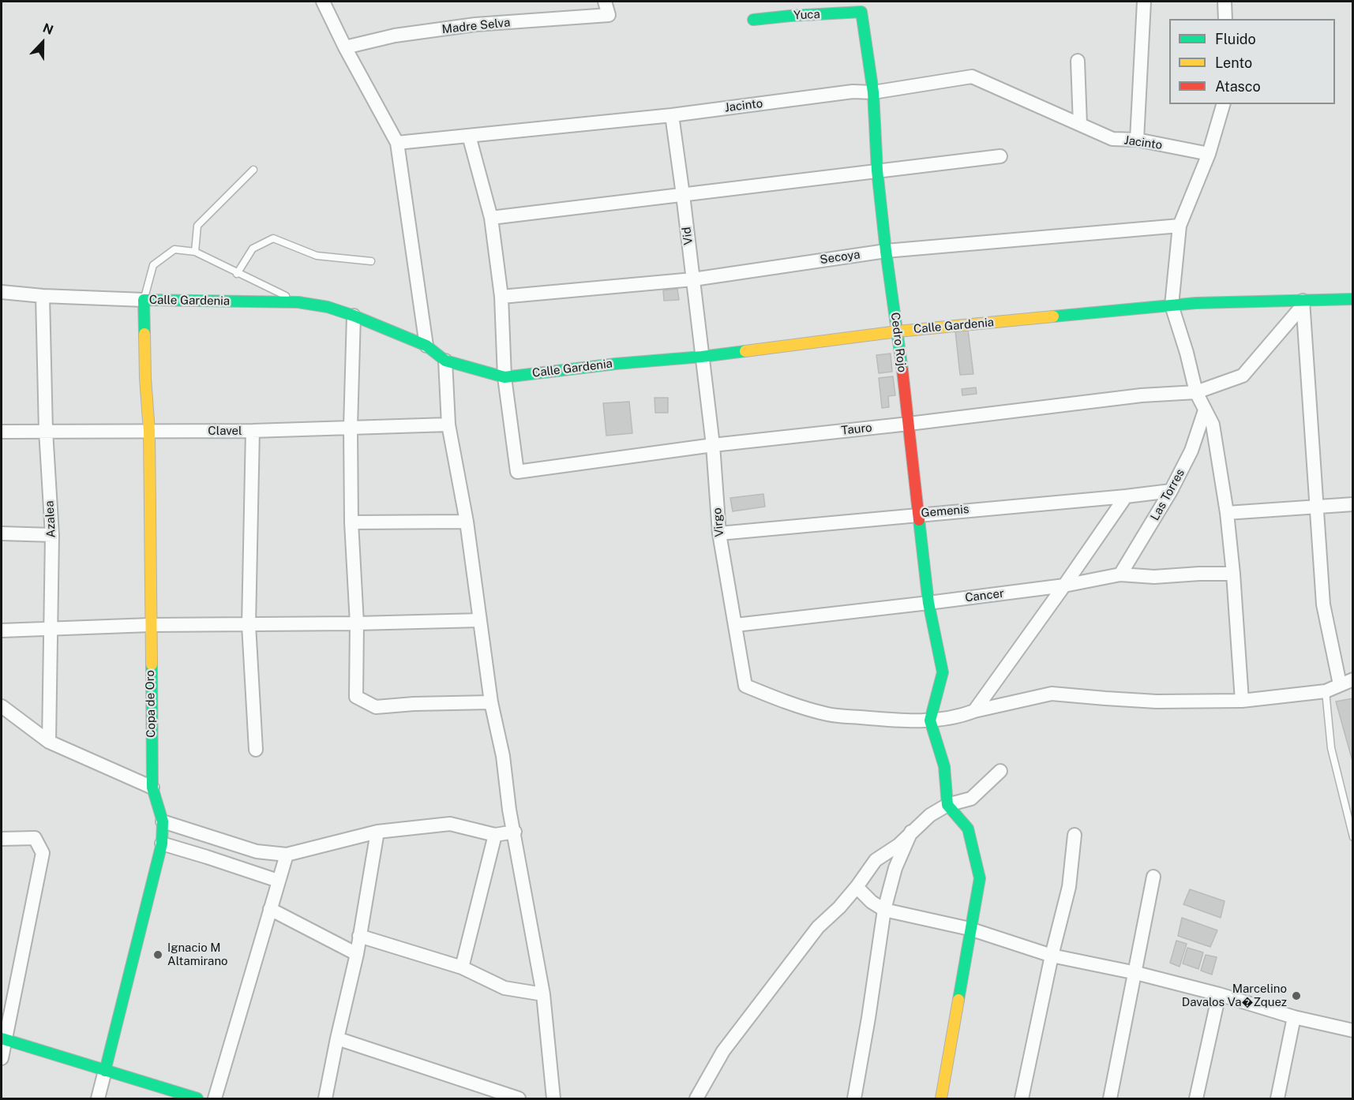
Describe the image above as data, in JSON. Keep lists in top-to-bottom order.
{
  "streets": {
    "street": [
      "Yuca",
      "Madre Selva",
      "Jacinto",
      "Vid",
      "Secoya",
      "Calle Gardenia",
      "Cedro Rojo",
      "Tauro",
      "Clavel",
      "Las Torres",
      "Gemenis",
      "Azalea",
      "Virgo",
      "Cancer",
      "Copa de Oro"
    ]
  },
  "crossings": [
    ["Yuca", "Cedro Rojo"],
    ["Jacinto", "Vid"],
    ["Jacinto", "Cedro Rojo"],
    ["Vid", "Secoya"],
    ["Vid", "Calle Gardenia"],
    ["Vid", "Virgo"],
    ["Secoya", "Cedro Rojo"],
    ["Calle Gardenia", "Cedro Rojo"],
    ["Calle Gardenia", "Tauro"],
    ["Calle Gardenia", "Azalea"],
    ["Calle Gardenia", "Virgo"],
    ["Calle Gardenia", "Copa de Oro"],
    ["Cedro Rojo", "Tauro"],
    ["Cedro Rojo", "Gemenis"],
    ["Cedro Rojo", "Virgo"],
    ["Cedro Rojo", "Cancer"],
    ["Tauro", "Virgo"],
    ["Clavel", "Azalea"],
    ["Clavel", "Copa de Oro"],
    ["Las Torres", "Gemenis"],
    ["Las Torres", "Cancer"],
    ["Gemenis", "Virgo"],
    ["Virgo", "Cancer"]
  ],
  "places": ["Ignacio M Altamirano", "Marcelino Davalos Va�Zquez"],
  "legend": ["Fluido", "Lento", "Atasco"],
  "north": "top"
}
